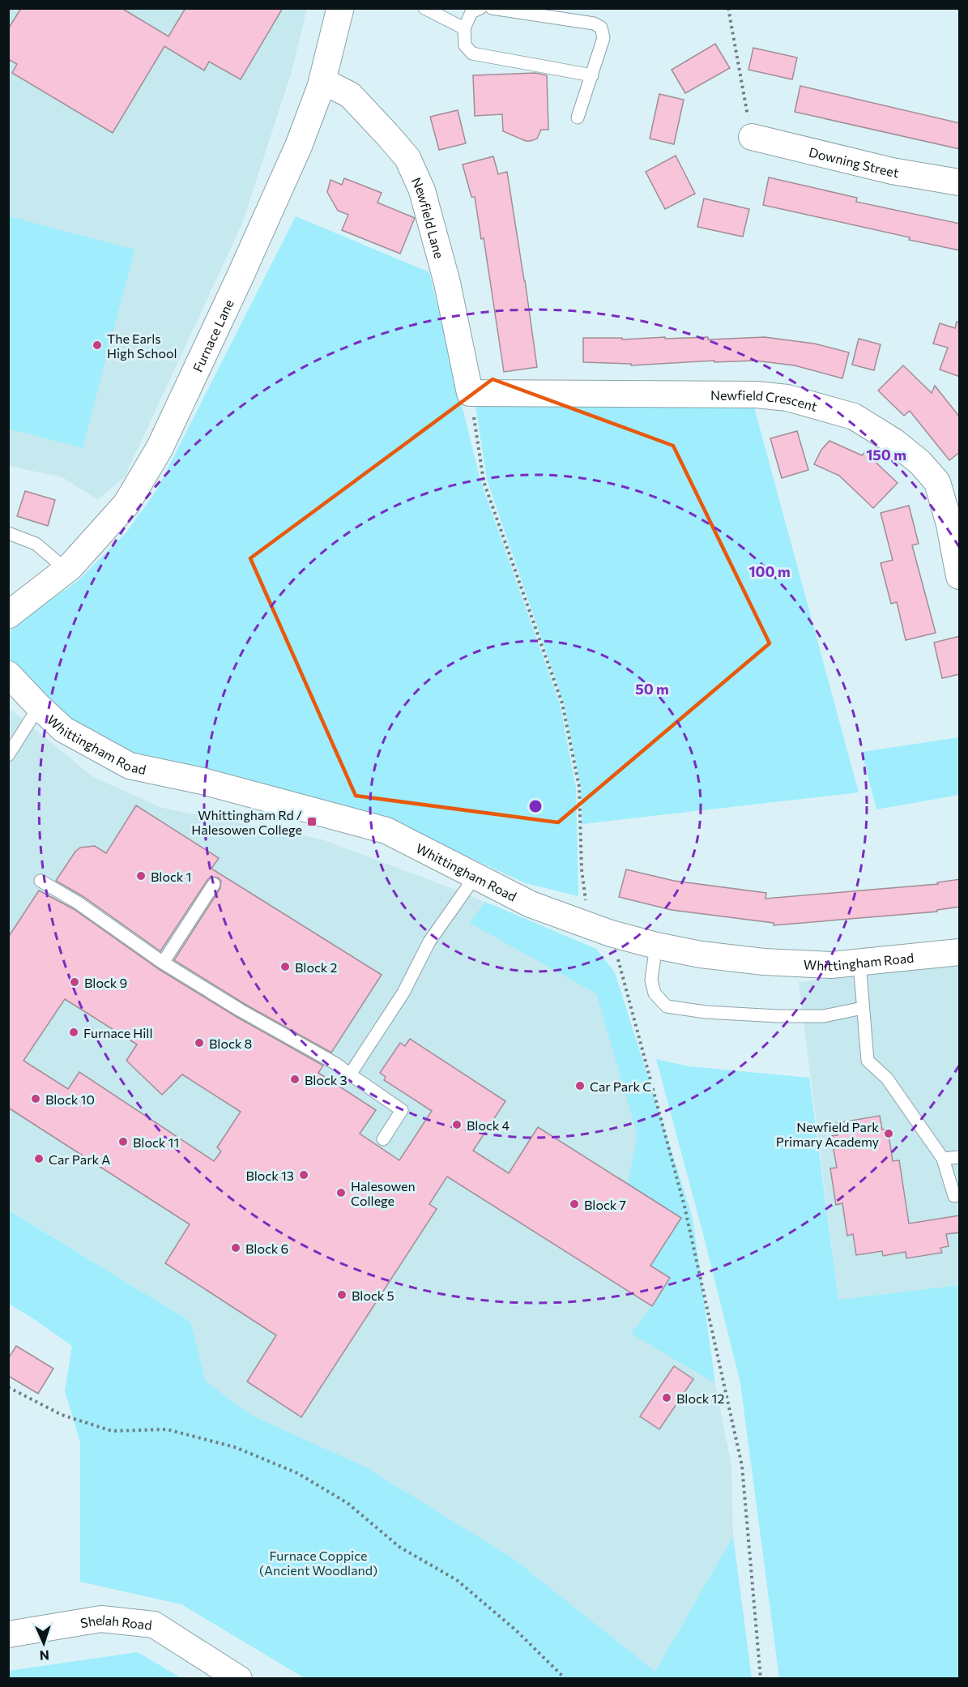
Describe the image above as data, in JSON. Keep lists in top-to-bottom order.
{
  "streets": {
    "street": [
      "Downing Street",
      "Newfield Lane",
      "Furnace Lane",
      "Newfield Crescent",
      "Whittingham Road",
      "Shelah Road"
    ]
  },
  "crossings": [
    ["Newfield Lane", "Furnace Lane"],
    ["Newfield Lane", "Newfield Crescent"]
  ],
  "parks": ["Furnace Coppice (Ancient Woodland)"],
  "places": {
    "other": [
      "The Earls High School",
      "Block 1",
      "Block 2",
      "Block 9",
      "Furnace Hill",
      "Block 8",
      "Block 3",
      "Car Park C",
      "Block 10",
      "Block 4",
      "Newfield Park Primary Academy",
      "Block 11",
      "Car Park A",
      "Block 13",
      "Halesowen College",
      "Block 7",
      "Block 6",
      "Block 5",
      "Block 12"
    ],
    "transit": ["Whittingham Rd / Halesowen College"]
  },
  "north": "bottom",
  "rings": ["150 m", "100 m", "50 m"]
}
